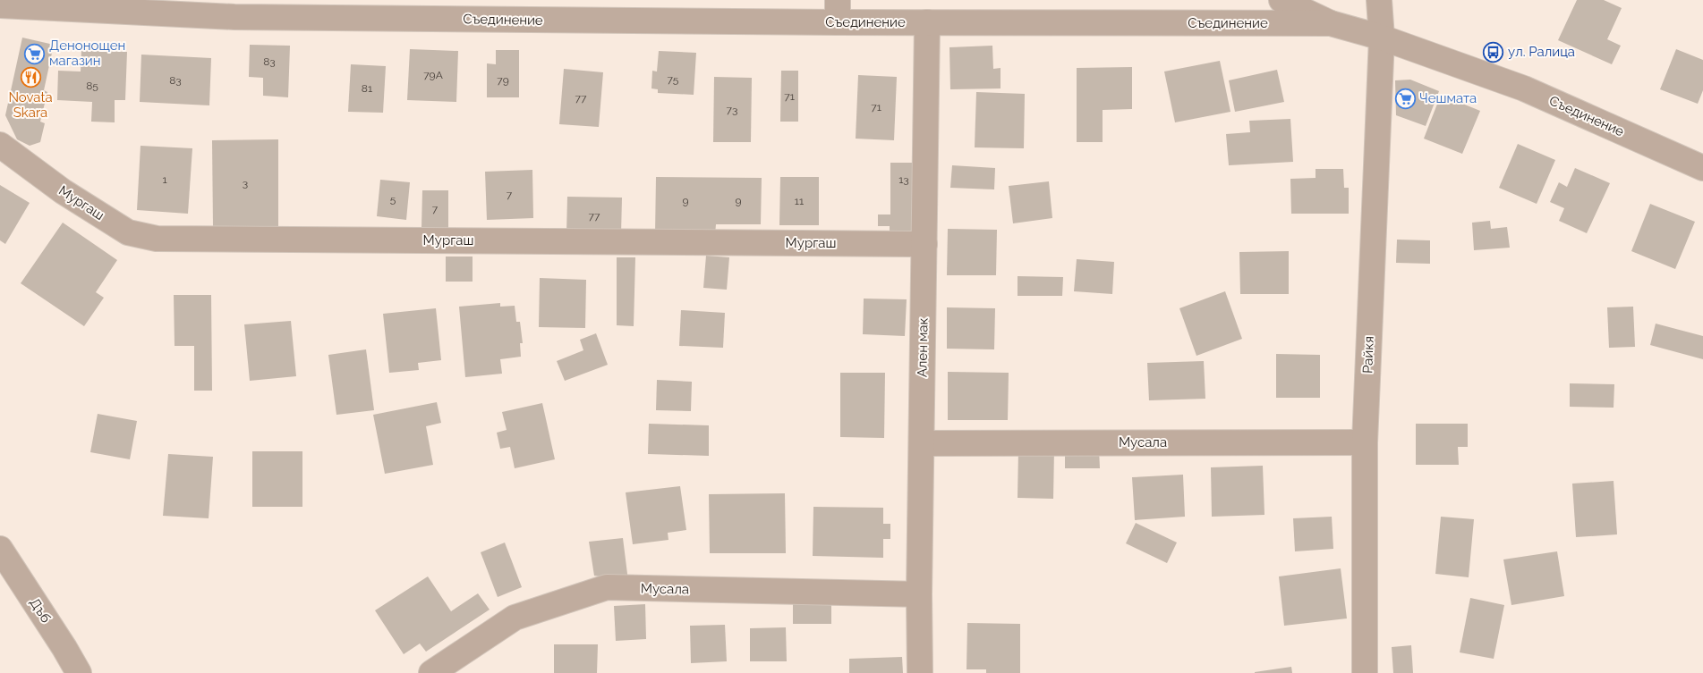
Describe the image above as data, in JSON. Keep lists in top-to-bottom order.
{
  "streets": {
    "street": [
      "Съединение",
      "Мургаш",
      "Ален мак",
      "Райкя",
      "Мусала",
      "Дъб"
    ]
  },
  "crossings": [
    ["Съединение", "Ален мак"],
    ["Съединение", "Райкя"],
    ["Мургаш", "Ален мак"],
    ["Ален мак", "Мусала"],
    ["Райкя", "Мусала"]
  ],
  "places": {
    "bus stop": ["ул. Ралица"],
    "supermarket": ["Денонощен магазин", "Чешмата"],
    "restaurant": ["Novata Skara"]
  },
  "house_numbers": [
    "83",
    "79А",
    "75",
    "83",
    "79",
    "85",
    "81",
    "71",
    "77",
    "71",
    "73",
    "1",
    "13",
    "3",
    "7",
    "5",
    "9",
    "9",
    "11",
    "7",
    "77"
  ]
}
